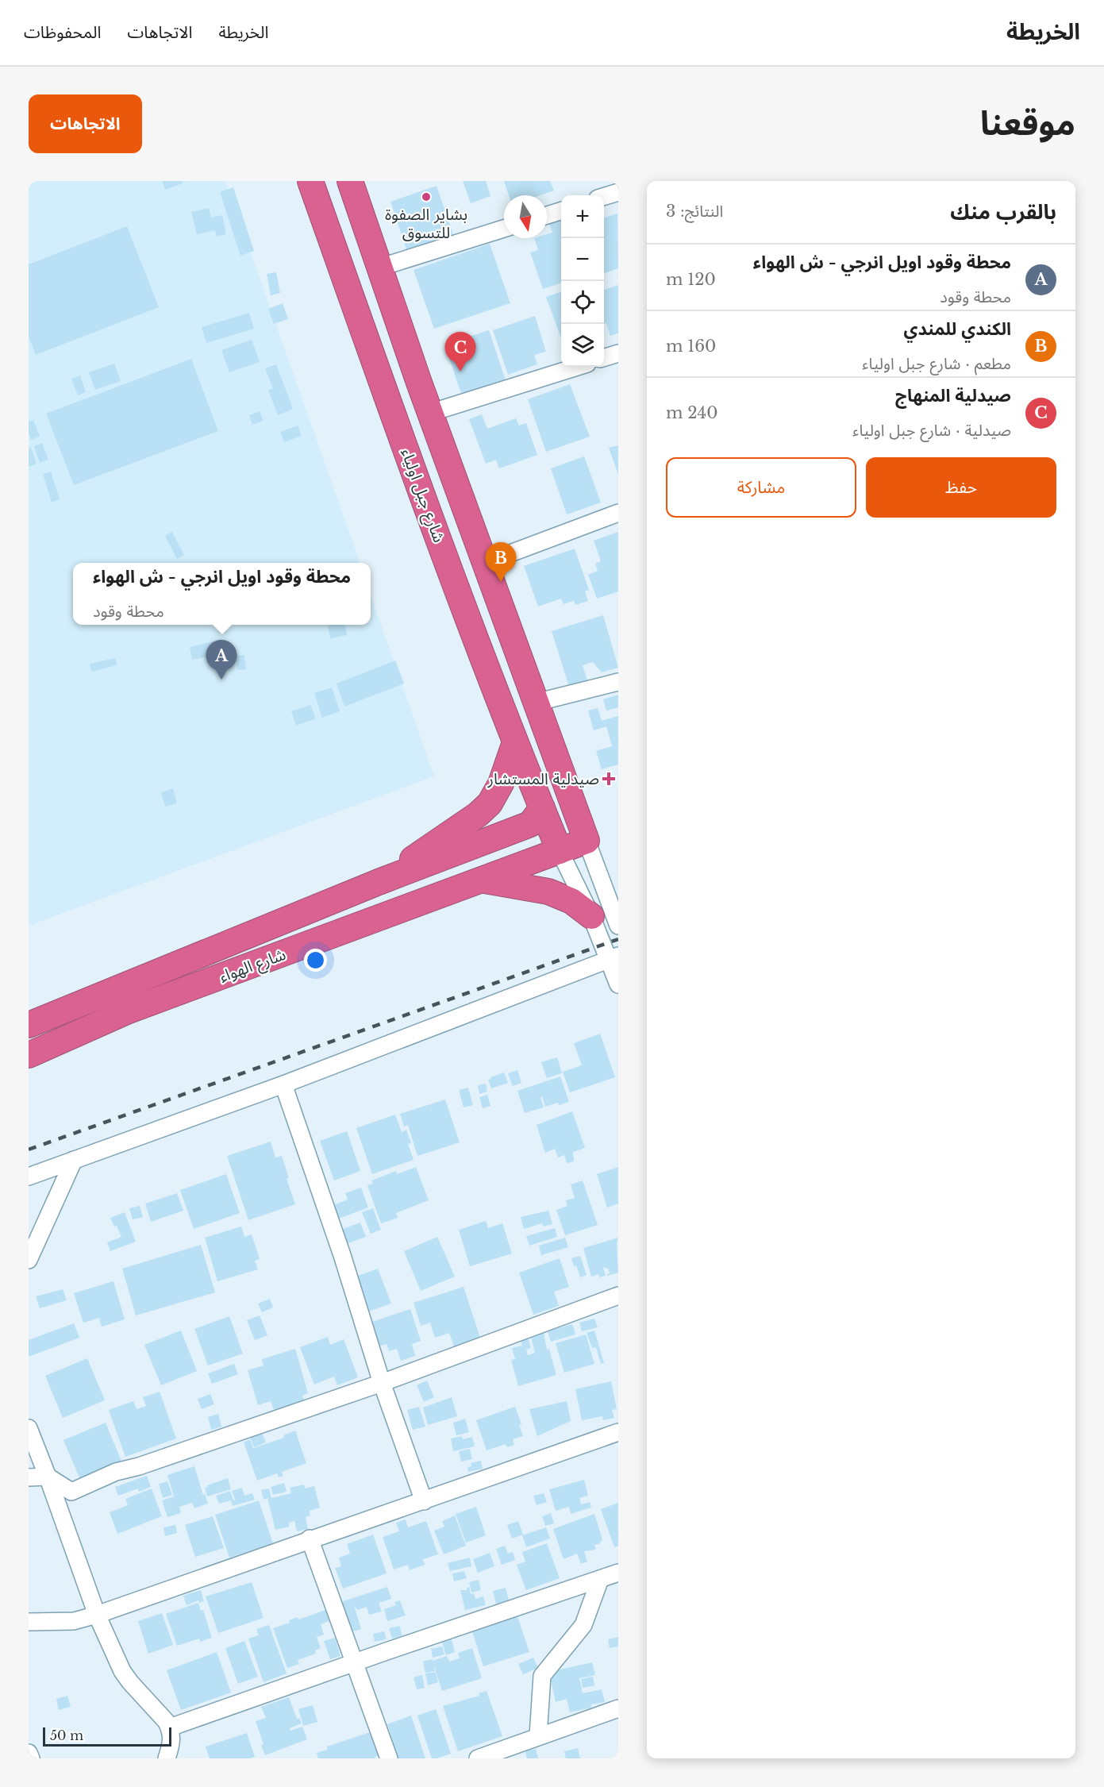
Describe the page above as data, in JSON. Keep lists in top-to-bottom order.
{
  "streets": {
    "highway": ["شارع جبل اولياء", "شارع الهواء"]
  },
  "crossings": [
    ["شارع جبل اولياء", "شارع الهواء"]
  ],
  "places": {
    "other": ["بشاير الصفوة للتسوق"],
    "health": ["صيدلية المستشار"]
  },
  "scale_bar": "50 m",
  "north": "bottom",
  "page": {
    "header": "الخريطة",
    "nav": ["الخريطة", "الاتجاهات", "المحفوظات"],
    "title": "موقعنا",
    "buttons": [
      "الاتجاهات",
      ["حفظ", "مشاركة"]
    ],
    "heading": ["بالقرب منك", "النتائج: 3"],
    "map_buttons": ["+", "−"],
    "list": [
      {
        "mark": "A",
        "name": "محطة وقود اويل انرجي - ش الهواء",
        "note": "محطة وقود",
        "value": "120 m"
      },
      {
        "mark": "B",
        "name": "الكندي للمندي",
        "note": "مطعم · شارع جبل اولياء",
        "value": "160 m"
      },
      {
        "mark": "C",
        "name": "صيدلية المنهاج",
        "note": "صيدلية · شارع جبل اولياء",
        "value": "240 m"
      }
    ],
    "pins": ["C", "B", "A"],
    "popup": ["محطة وقود اويل انرجي - ش الهواء", "محطة وقود"],
    "scale": "50 m"
  }
}
